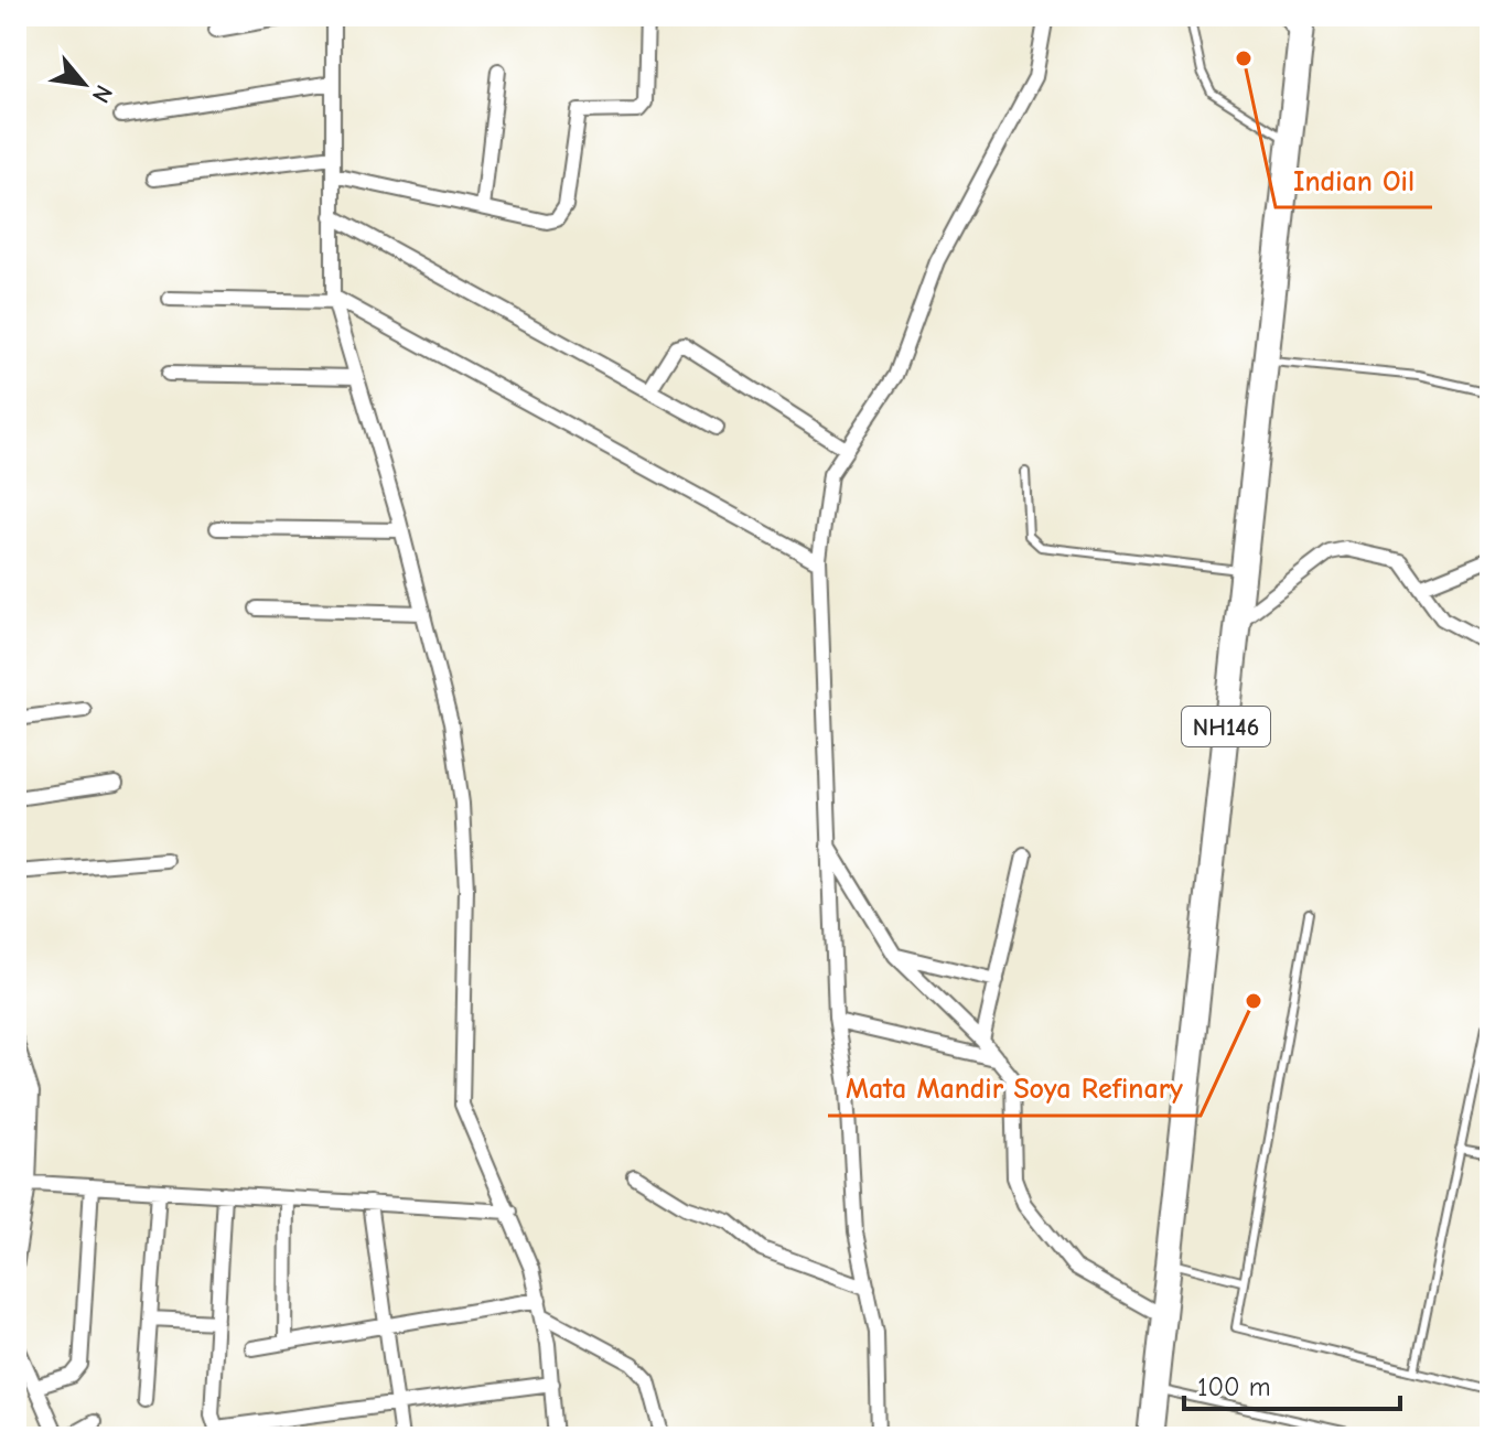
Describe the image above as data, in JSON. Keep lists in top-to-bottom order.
{
  "streets": {
    "highway": ["NH146"]
  },
  "places": ["Indian Oil", "Mata Mandir Soya Refinary"],
  "scale_bar": "100 m",
  "north": "bottom right"
}
